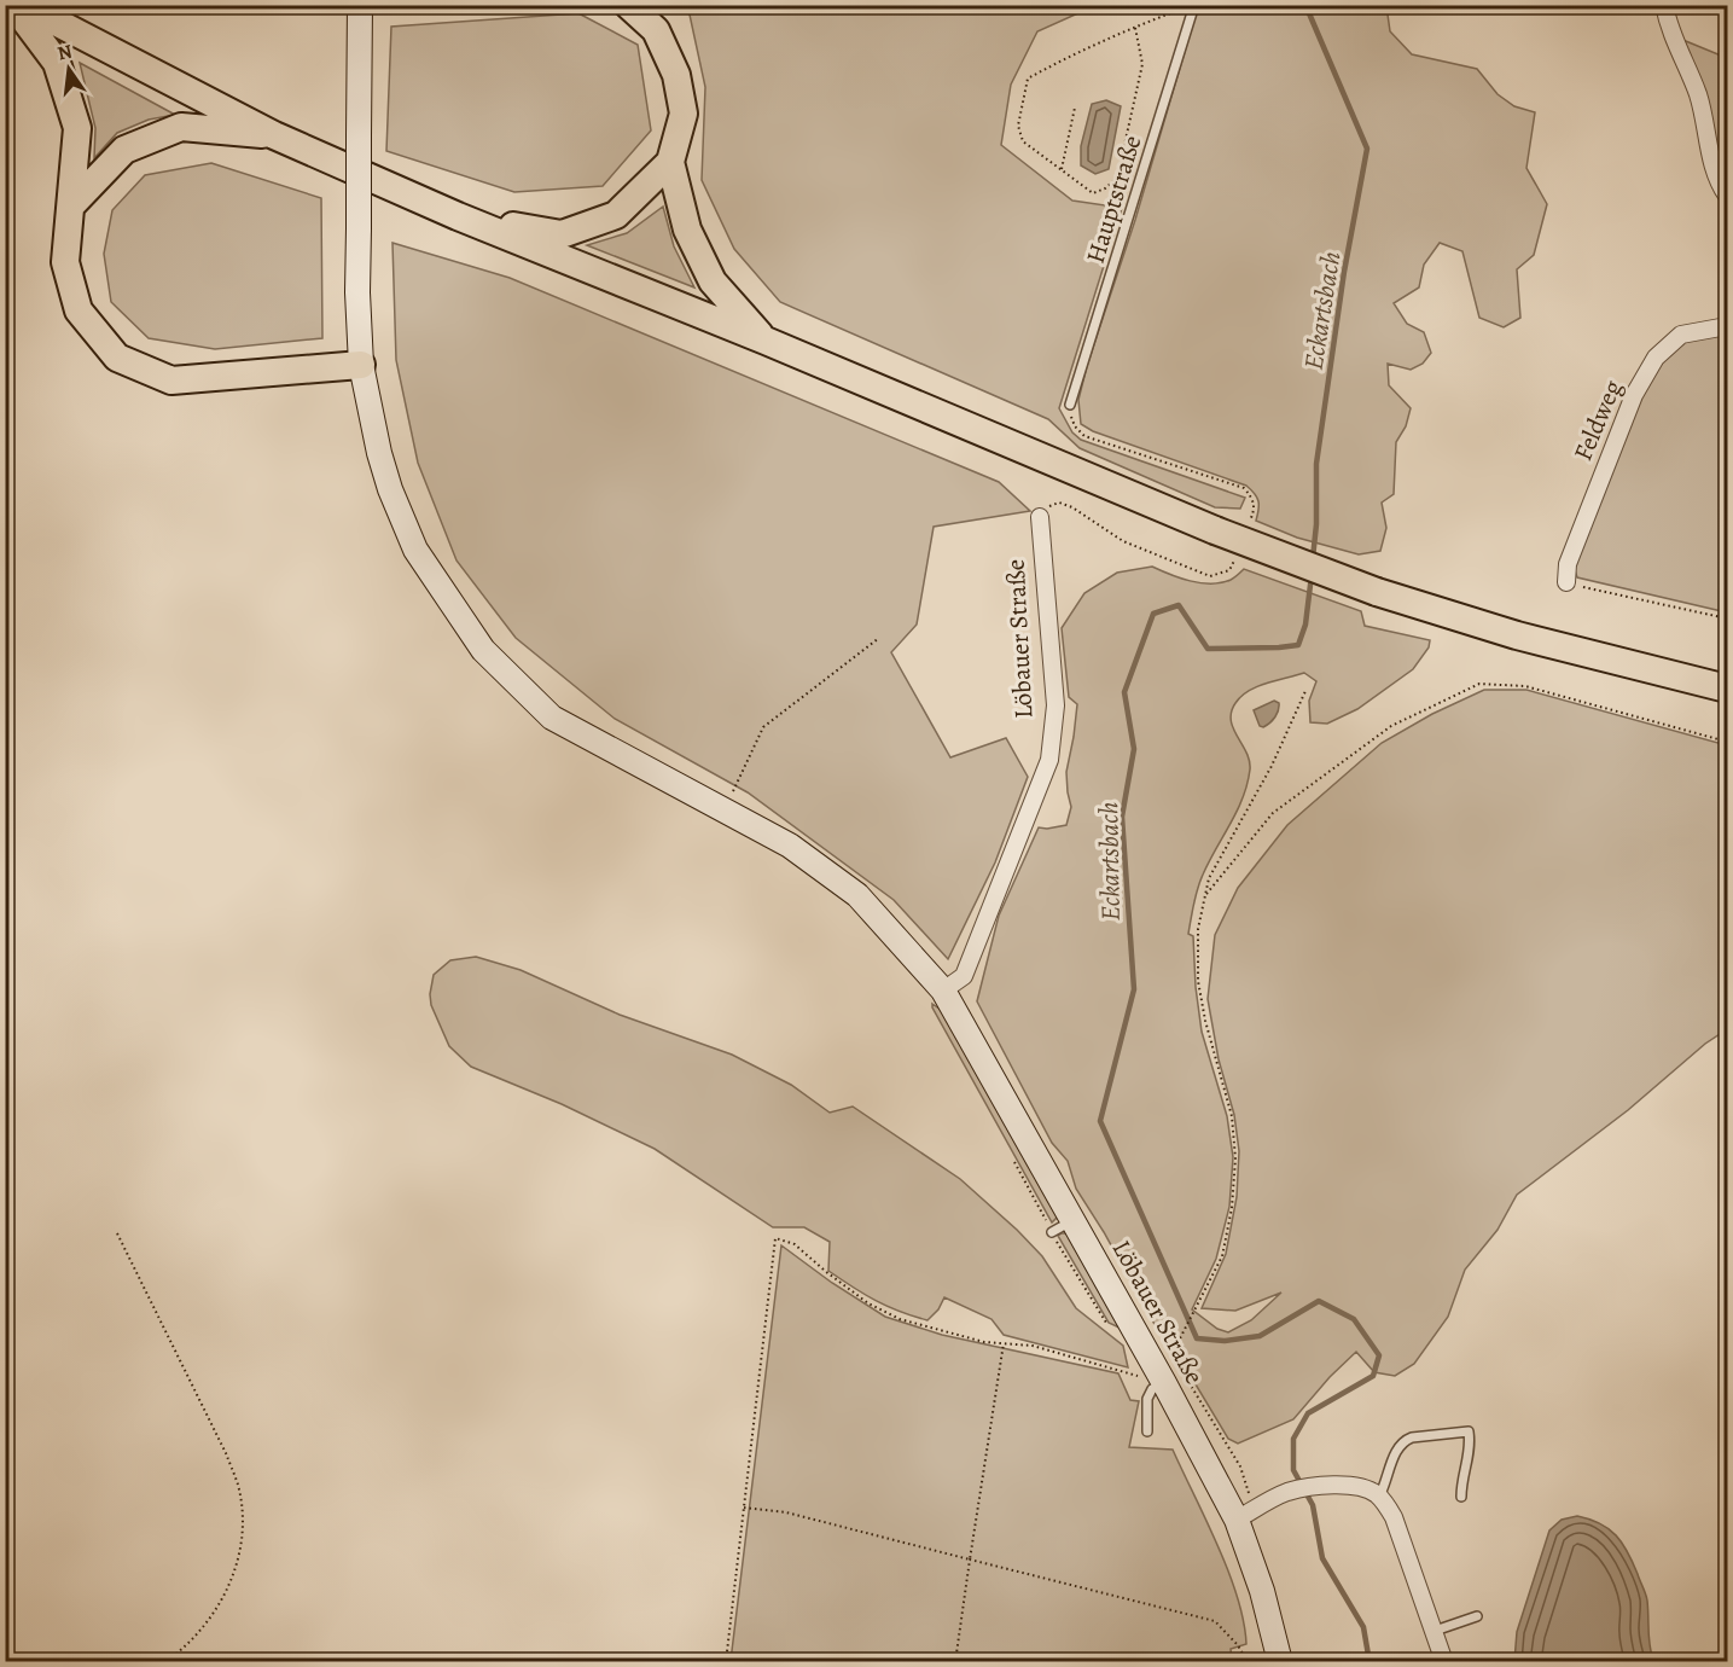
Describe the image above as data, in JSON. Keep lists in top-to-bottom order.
{
  "streets": {
    "main road": ["Löbauer Straße"],
    "street": ["Feldweg"],
    "lane": ["Hauptstraße"]
  },
  "water": ["Eckartsbach"],
  "north": "top"
}
